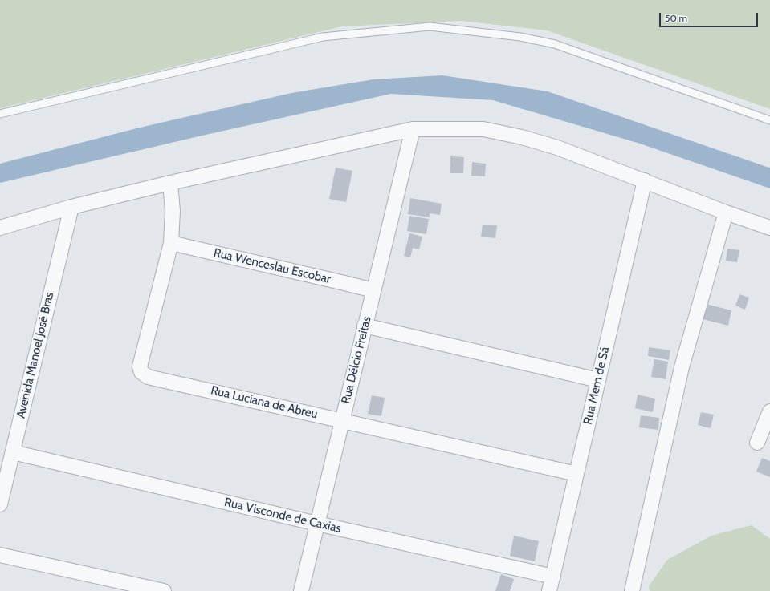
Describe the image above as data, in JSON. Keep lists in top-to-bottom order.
{
  "streets": {
    "street": [
      "Rua Wenceslau Escobar",
      "Avenida Manoel José Bras",
      "Rua Délcio Freitas",
      "Rua Mem de Sá",
      "Rua Luciana de Abreu",
      "Rua Visconde de Caxias"
    ]
  },
  "crossings": [
    ["Rua Wenceslau Escobar", "Rua Délcio Freitas"],
    ["Rua Wenceslau Escobar", "Rua Luciana de Abreu"],
    ["Avenida Manoel José Bras", "Rua Visconde de Caxias"],
    ["Rua Délcio Freitas", "Rua Luciana de Abreu"],
    ["Rua Délcio Freitas", "Rua Visconde de Caxias"],
    ["Rua Mem de Sá", "Rua Luciana de Abreu"],
    ["Rua Mem de Sá", "Rua Visconde de Caxias"]
  ],
  "scale_bar": "50 m"
}
